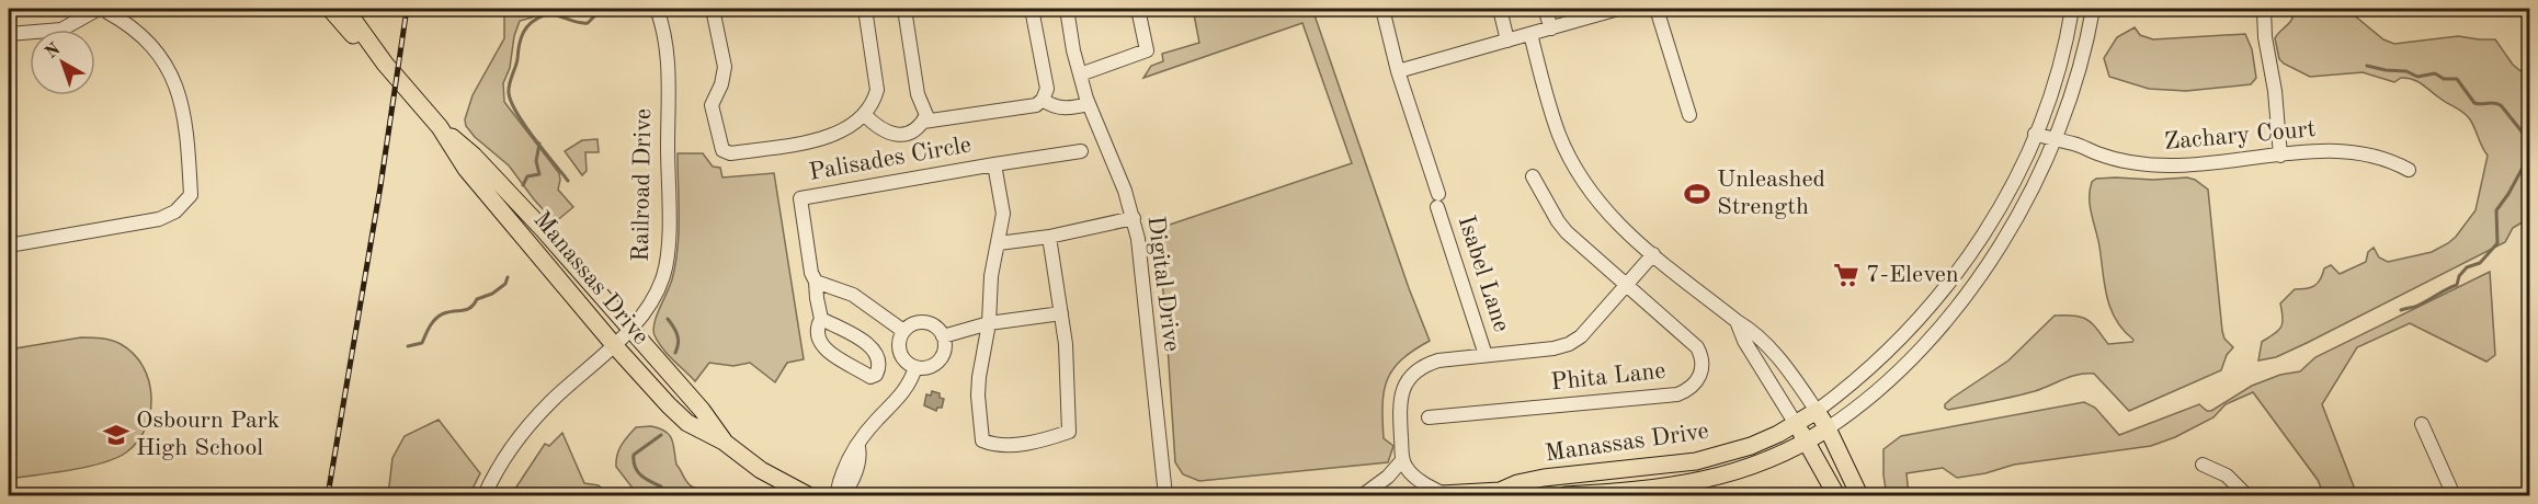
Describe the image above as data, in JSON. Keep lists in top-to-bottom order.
{
  "streets": {
    "main road": ["Manassas Drive"],
    "street": [
      "Zachary Court",
      "Palisades Circle",
      "Railroad Drive",
      "Isabel Lane",
      "Digital Drive",
      "Phita Lane"
    ]
  },
  "crossings": [
    ["Zachary Court", "Manassas Drive"],
    ["Railroad Drive", "Manassas Drive"]
  ],
  "places": {
    "sports": ["Unleashed Strength"],
    "supermarket": ["7-Eleven"],
    "school or university": ["Osbourn Park High School"]
  },
  "north": "top left"
}
